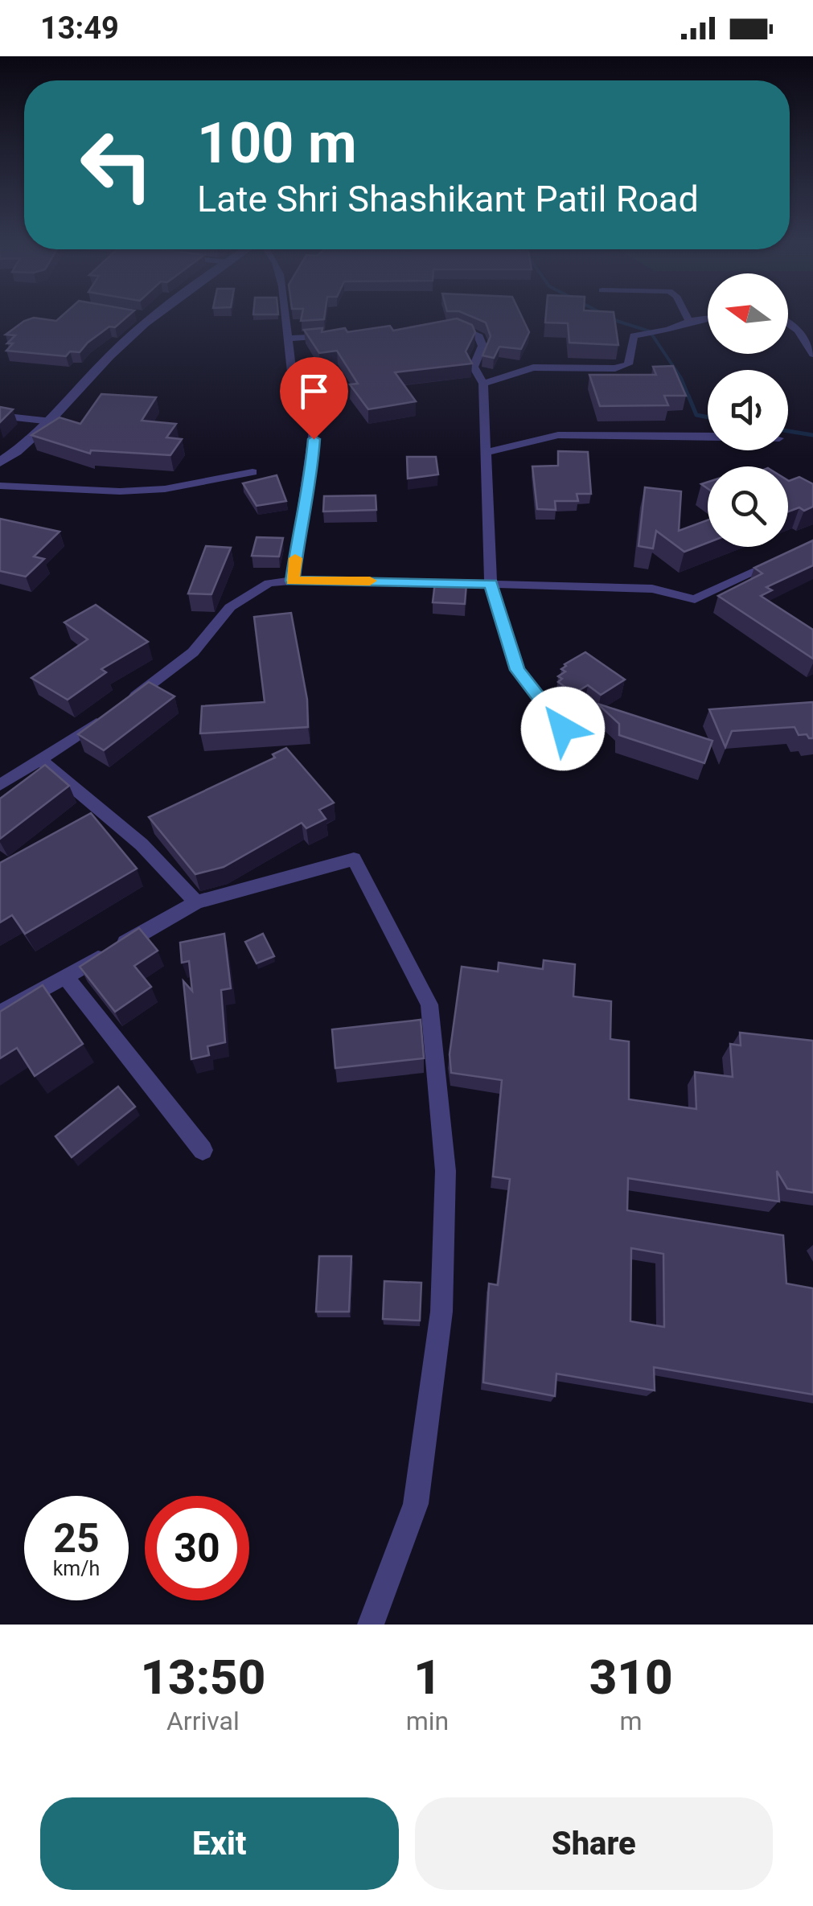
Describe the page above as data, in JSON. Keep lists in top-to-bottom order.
{
  "north": "left",
  "page": {
    "status": "13:49",
    "turn": ["100 m", "Late Shri Shashikant Patil Road"],
    "speed": "25 km/h",
    "limit": "30",
    "eta": [
      "13:50",
      "Arrival",
      "1",
      "min",
      "310",
      "m"
    ],
    "buttons": ["Exit", "Share"]
  }
}
